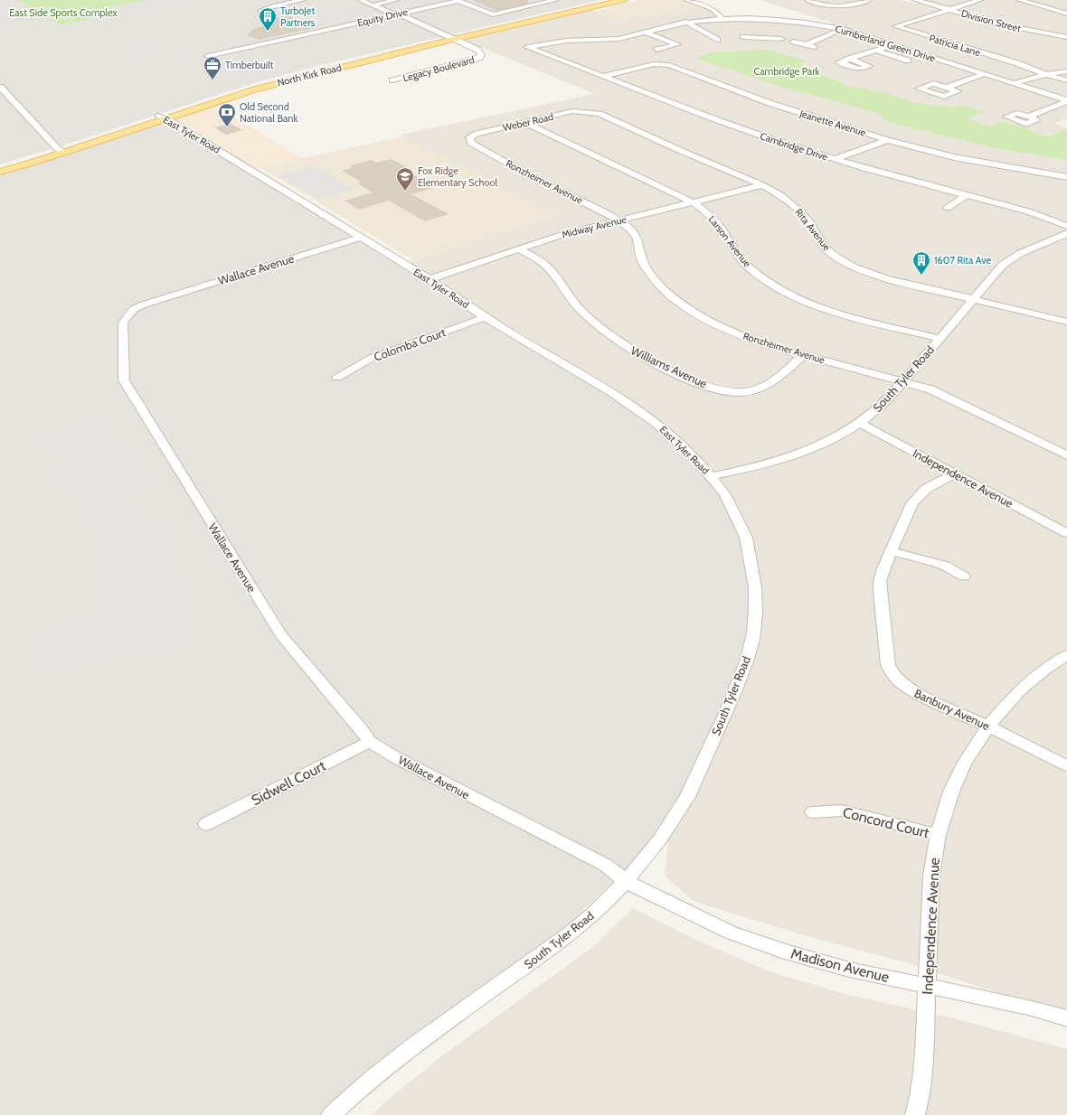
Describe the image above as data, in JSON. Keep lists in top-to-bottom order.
{
  "streets": {
    "main road": ["North Kirk Road"],
    "street": [
      "Equity Drive",
      "Division Street",
      "Cumberland Green Drive",
      "Patricia Lane",
      "Legacy Boulevard",
      "Weber Road",
      "Jeanette Avenue",
      "East Tyler Road",
      "Cambridge Drive",
      "Ronzheimer Avenue",
      "Midway Avenue",
      "Rita Avenue",
      "Larson Avenue",
      "Wallace Avenue",
      "Colomba Court",
      "Williams Avenue",
      "South Tyler Road",
      "Independence Avenue",
      "Banbury Avenue",
      "Sidwell Court",
      "Concord Court",
      "Madison Avenue"
    ]
  },
  "crossings": [
    ["Equity Drive", "Legacy Boulevard"],
    ["Division Street", "Patricia Lane"],
    ["Cumberland Green Drive", "Cambridge Drive"],
    ["Legacy Boulevard", "North Kirk Road"],
    ["North Kirk Road", "East Tyler Road"],
    ["Weber Road", "Ronzheimer Avenue"],
    ["Weber Road", "Rita Avenue"],
    ["Weber Road", "Larson Avenue"],
    ["Jeanette Avenue", "Cambridge Drive"],
    ["East Tyler Road", "Midway Avenue"],
    ["East Tyler Road", "Wallace Avenue"],
    ["East Tyler Road", "Colomba Court"],
    ["East Tyler Road", "South Tyler Road"],
    ["Ronzheimer Avenue", "Midway Avenue"],
    ["Ronzheimer Avenue", "Williams Avenue"],
    ["Ronzheimer Avenue", "South Tyler Road"],
    ["Midway Avenue", "Rita Avenue"],
    ["Midway Avenue", "Larson Avenue"],
    ["Midway Avenue", "Williams Avenue"],
    ["Rita Avenue", "South Tyler Road"],
    ["Larson Avenue", "South Tyler Road"],
    ["Wallace Avenue", "South Tyler Road"],
    ["Wallace Avenue", "Sidwell Court"],
    ["Wallace Avenue", "Madison Avenue"],
    ["South Tyler Road", "Independence Avenue"],
    ["South Tyler Road", "Madison Avenue"],
    ["Independence Avenue", "Banbury Avenue"],
    ["Independence Avenue", "Concord Court"],
    ["Independence Avenue", "Madison Avenue"]
  ],
  "parks": ["East Side Sports Complex", "Cambridge Park"],
  "places": {
    "building": ["TurboJet Partners", "1607 Rita Ave"],
    "office": ["Timberbuilt"],
    "bank": ["Old Second National Bank"],
    "school or university": ["Fox Ridge Elementary School"]
  }
}
